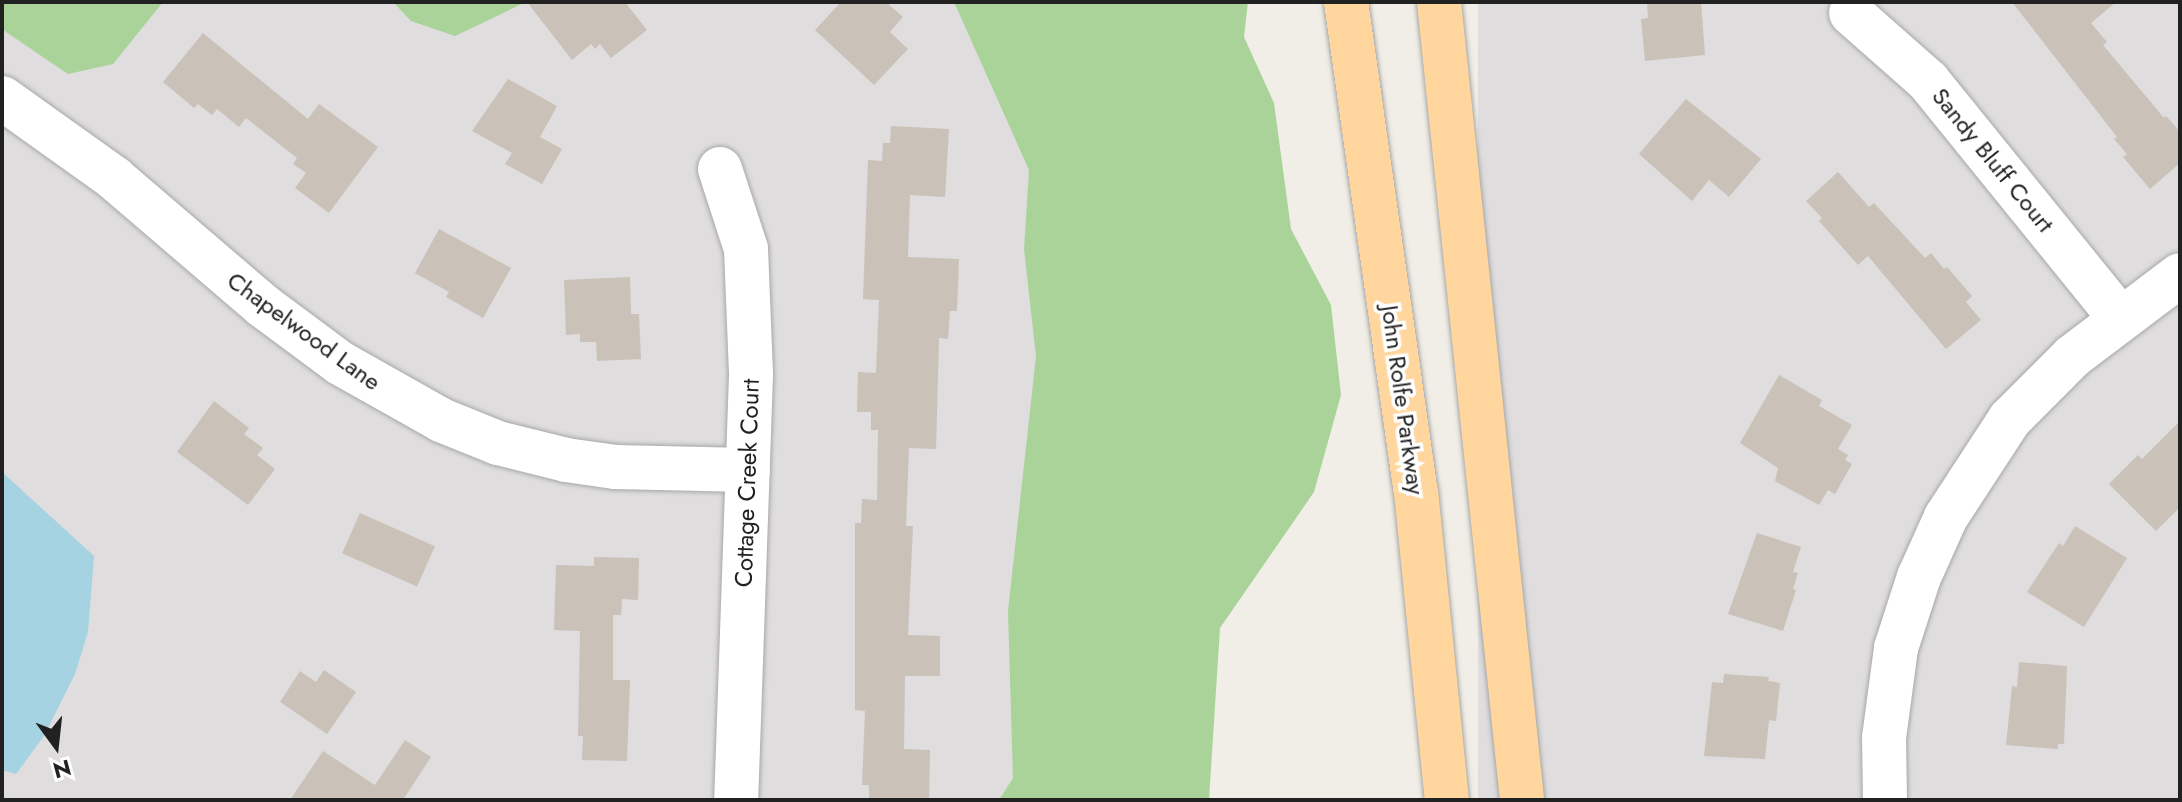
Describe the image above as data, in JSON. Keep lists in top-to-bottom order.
{
  "streets": {
    "main road": ["John Rolfe Parkway"],
    "street": ["Sandy Bluff Court", "Chapelwood Lane", "Cottage Creek Court"]
  },
  "crossings": [
    ["Chapelwood Lane", "Cottage Creek Court"]
  ],
  "north": "bottom"
}
